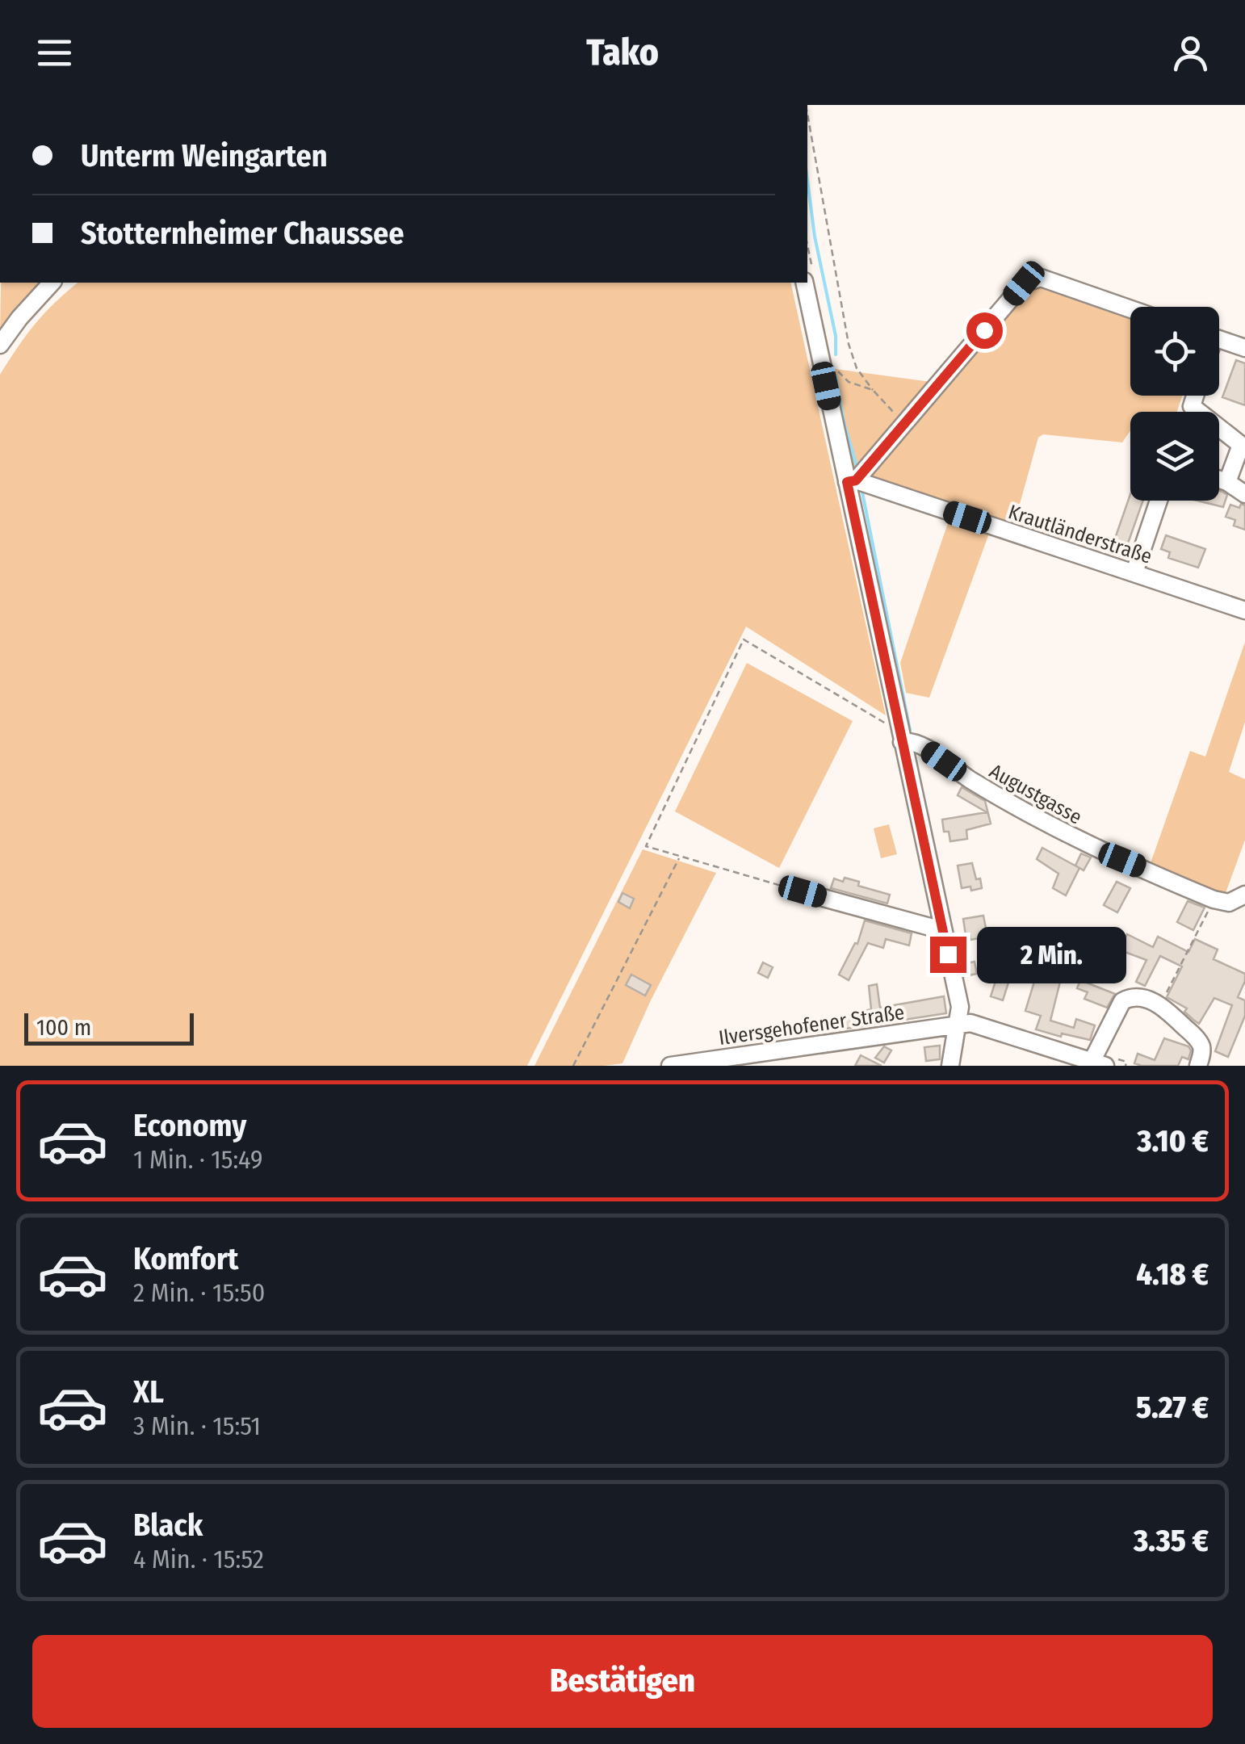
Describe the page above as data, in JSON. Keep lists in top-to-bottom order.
{
  "streets": {
    "street": ["Krautländerstraße", "Augustgasse", "Ilversgehofener Straße"]
  },
  "scale_bar": "100 m",
  "page": {
    "header": "Tako",
    "banner": ["Unterm Weingarten", "Stotternheimer Chaussee"],
    "bubble": "2 Min.",
    "scale": "100 m",
    "list": [
      {
        "name": "Economy",
        "note": "1 Min. · 15:49",
        "value": "3.10 €"
      },
      {
        "name": "Komfort",
        "note": "2 Min. · 15:50",
        "value": "4.18 €"
      },
      {
        "name": "XL",
        "note": "3 Min. · 15:51",
        "value": "5.27 €"
      },
      {
        "name": "Black",
        "note": "4 Min. · 15:52",
        "value": "3.35 €"
      }
    ],
    "buttons": "Bestätigen"
  }
}
